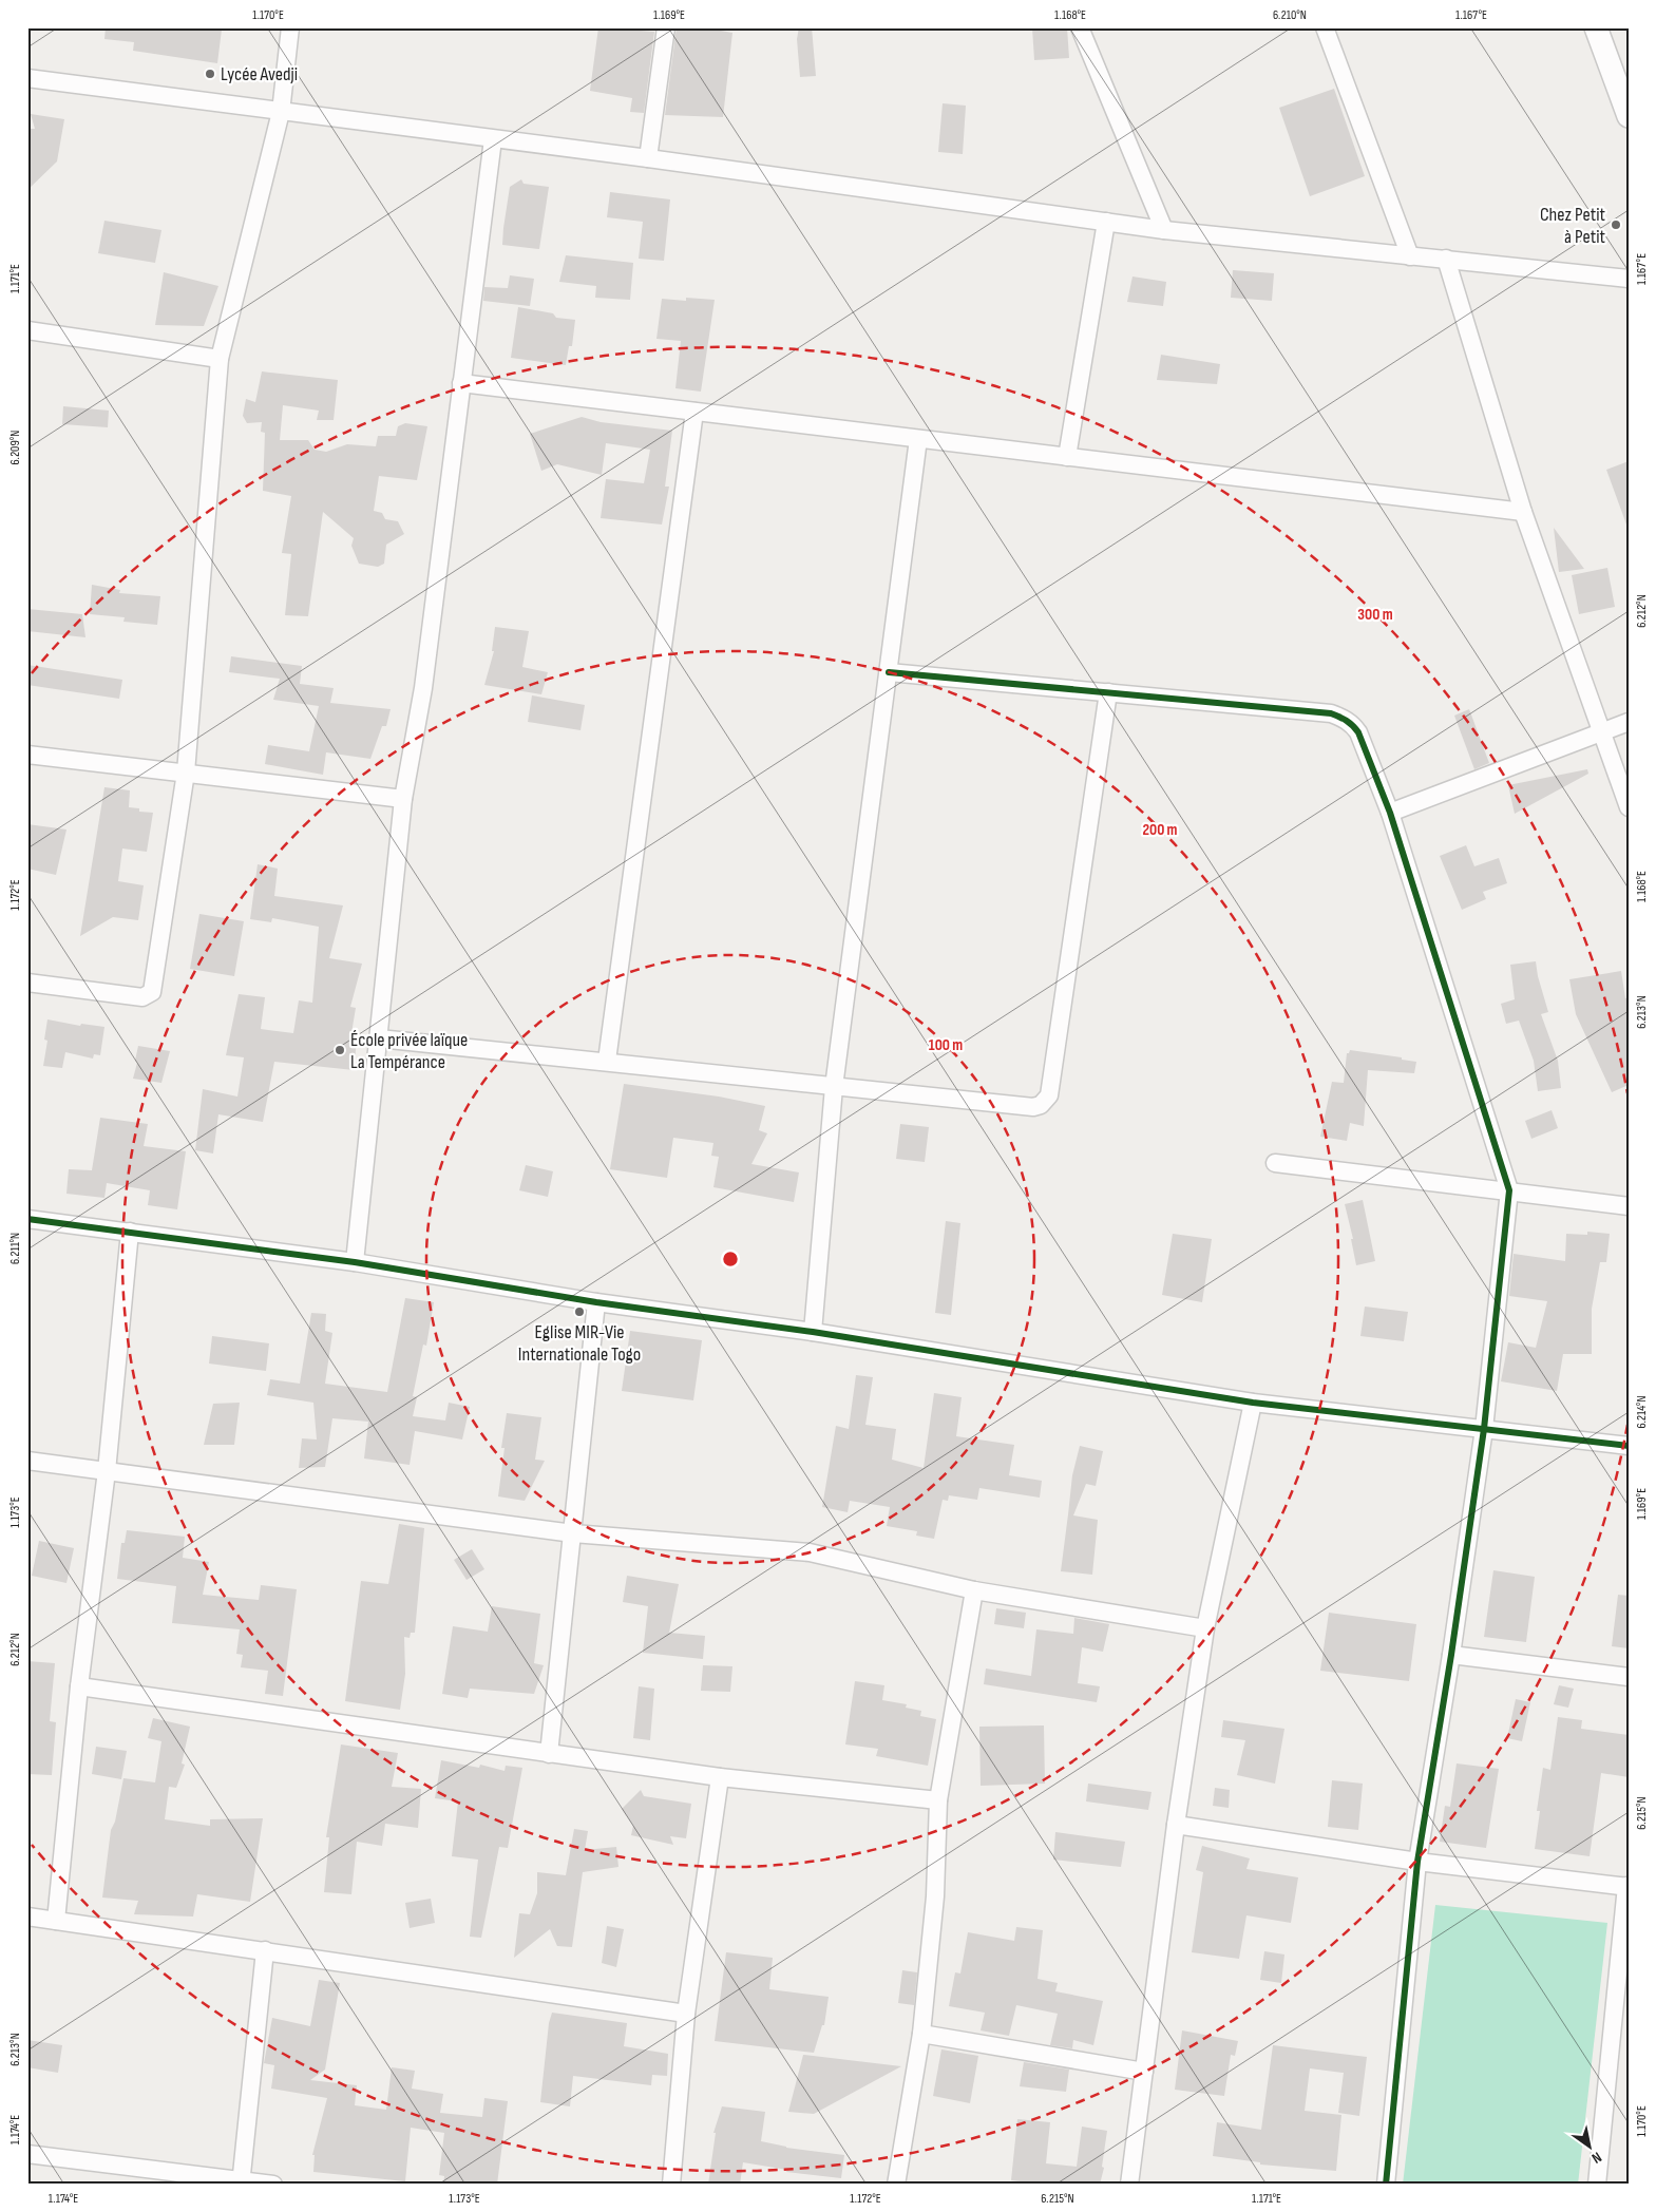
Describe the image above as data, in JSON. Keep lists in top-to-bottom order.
{
  "places": [
    "Lycée Avedji",
    "Chez Petit à Petit",
    "École privée laïque La Tempérance",
    "Eglise MIR-Vie Internationale Togo"
  ],
  "north": "bottom right",
  "coordinates": [
    "1.170°E",
    "1.169°E",
    "1.168°E",
    "6.210°N",
    "1.167°E",
    "1.171°E",
    "6.209°N",
    "6.212°N",
    "1.172°E",
    "6.213°N",
    "6.211°N",
    "6.214°N",
    "1.173°E",
    "6.215°N",
    "1.174°E"
  ],
  "rings": ["300 m", "200 m", "100 m"]
}
